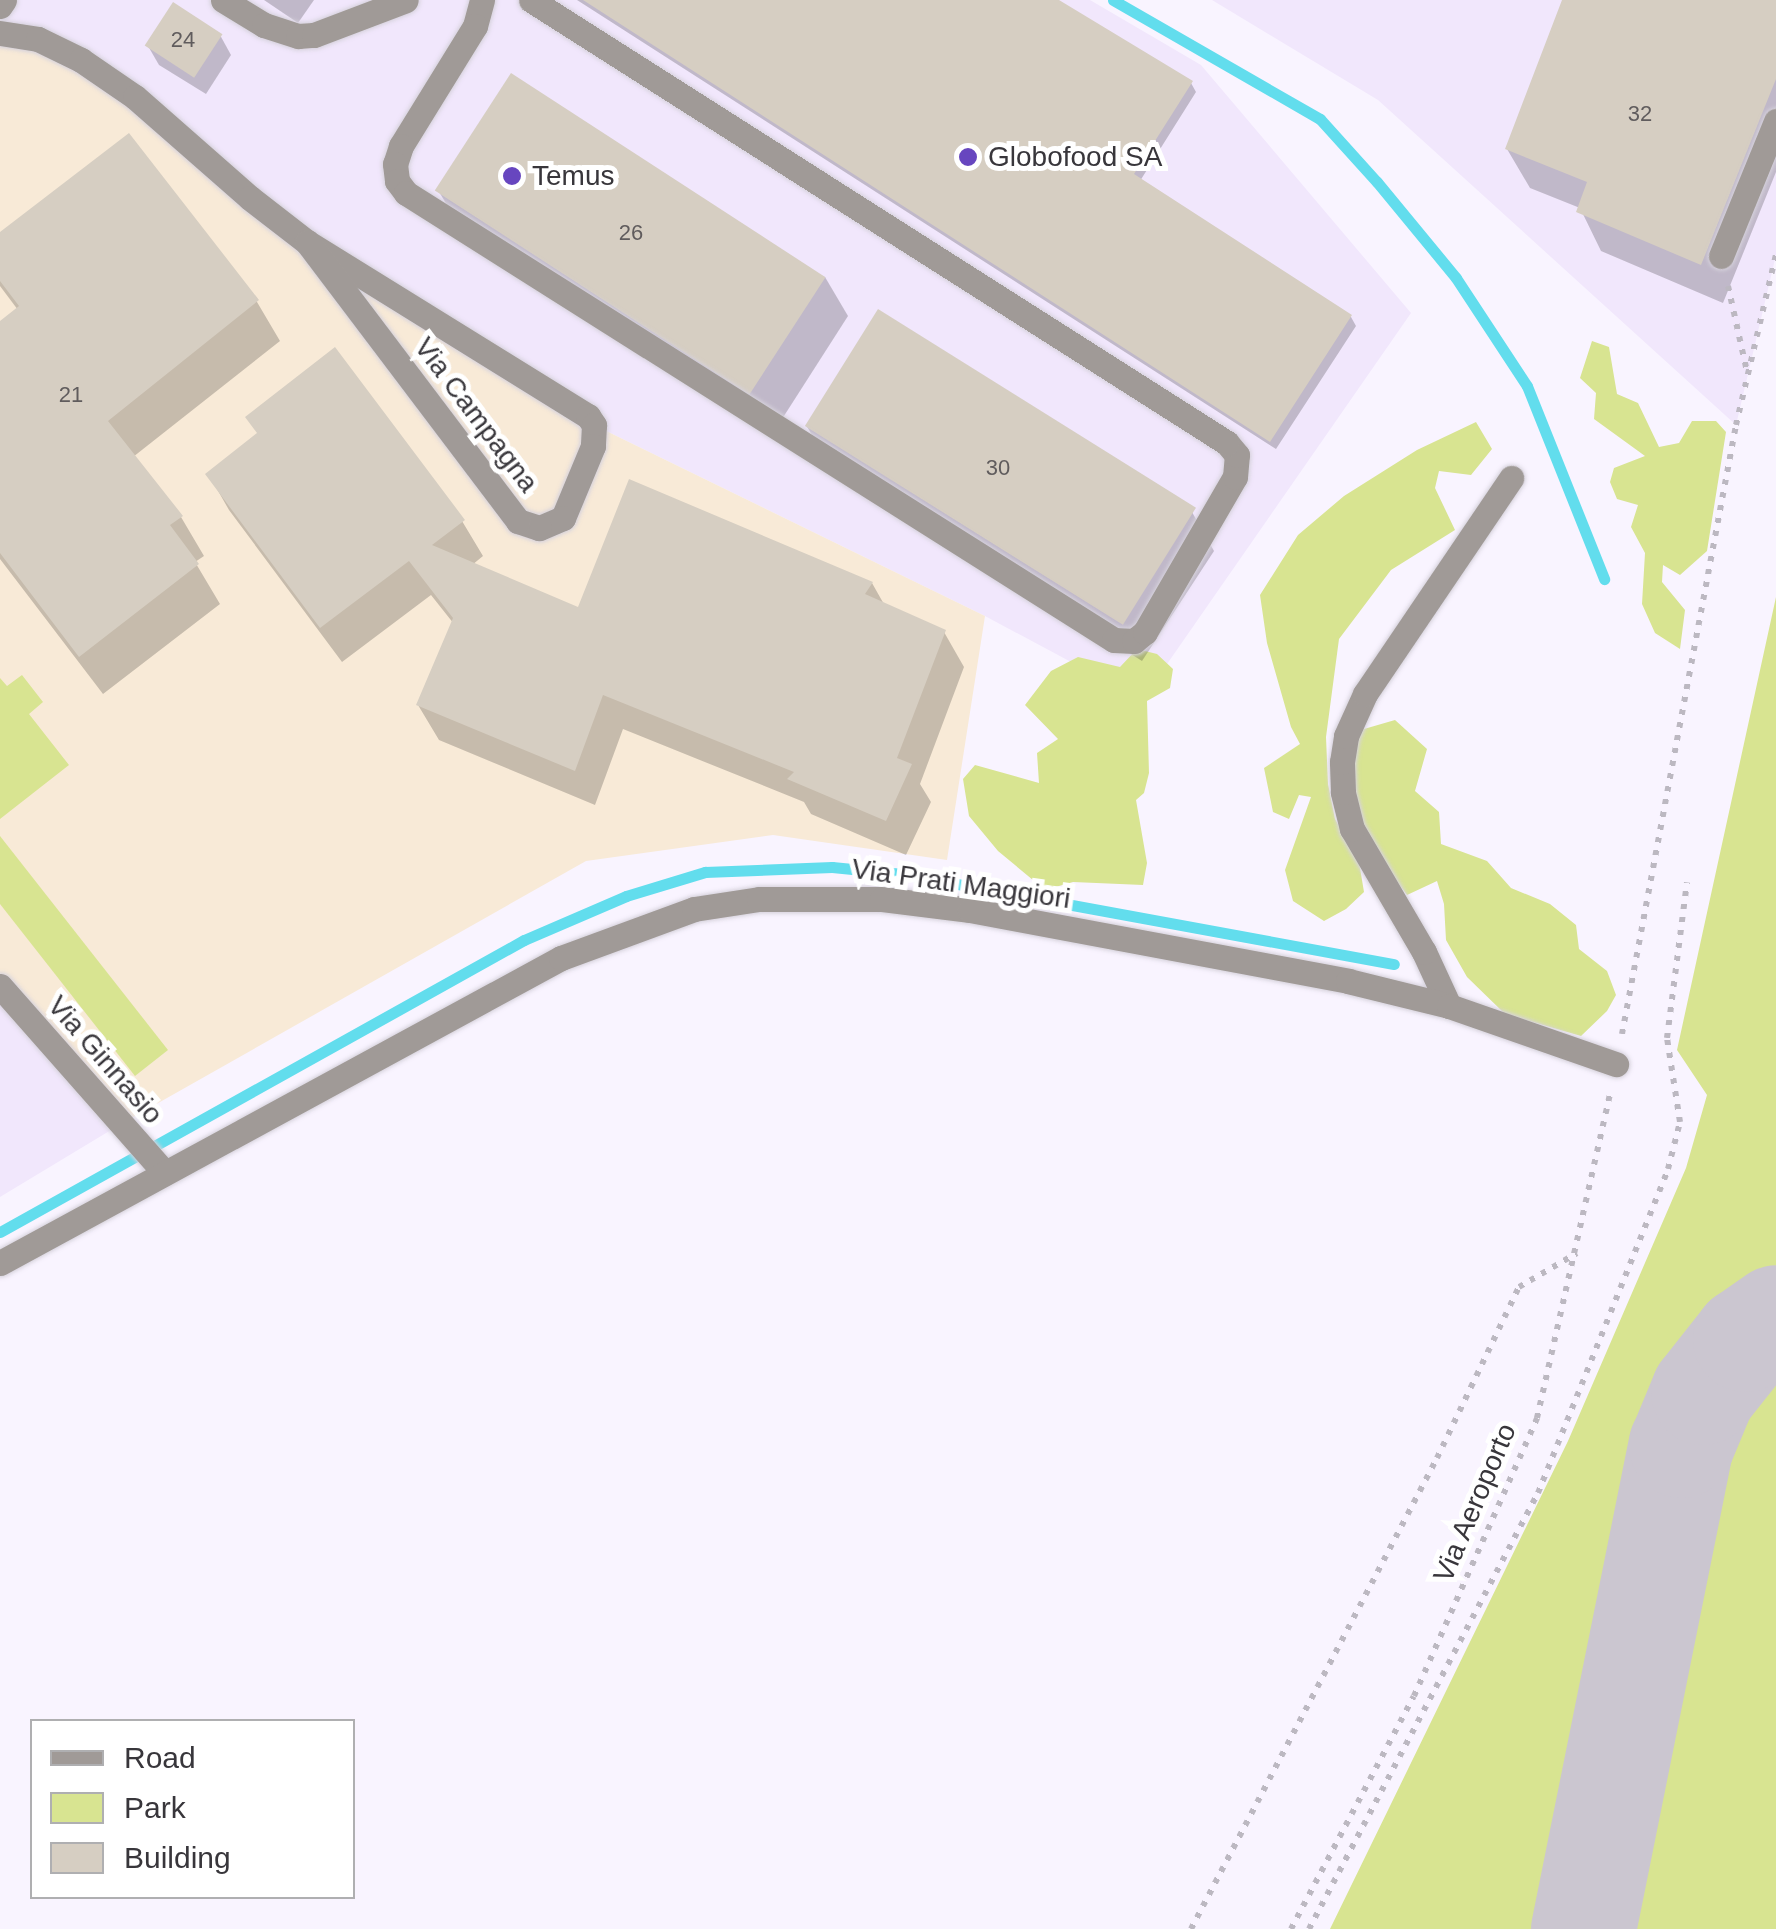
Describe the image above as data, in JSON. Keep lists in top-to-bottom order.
{
  "streets": {
    "street": ["Via Campagna", "Via Prati Maggiori", "Via Ginnasio"],
    "path": ["Via Aeroporto"]
  },
  "crossings": [
    ["Via Prati Maggiori", "Via Ginnasio"],
    ["Via Prati Maggiori", "Via Aeroporto"]
  ],
  "places": ["Globofood SA", "Temus"],
  "house_numbers": [
    "24",
    "32",
    "26",
    "21",
    "30"
  ],
  "legend": ["Road", "Park", "Building"]
}
